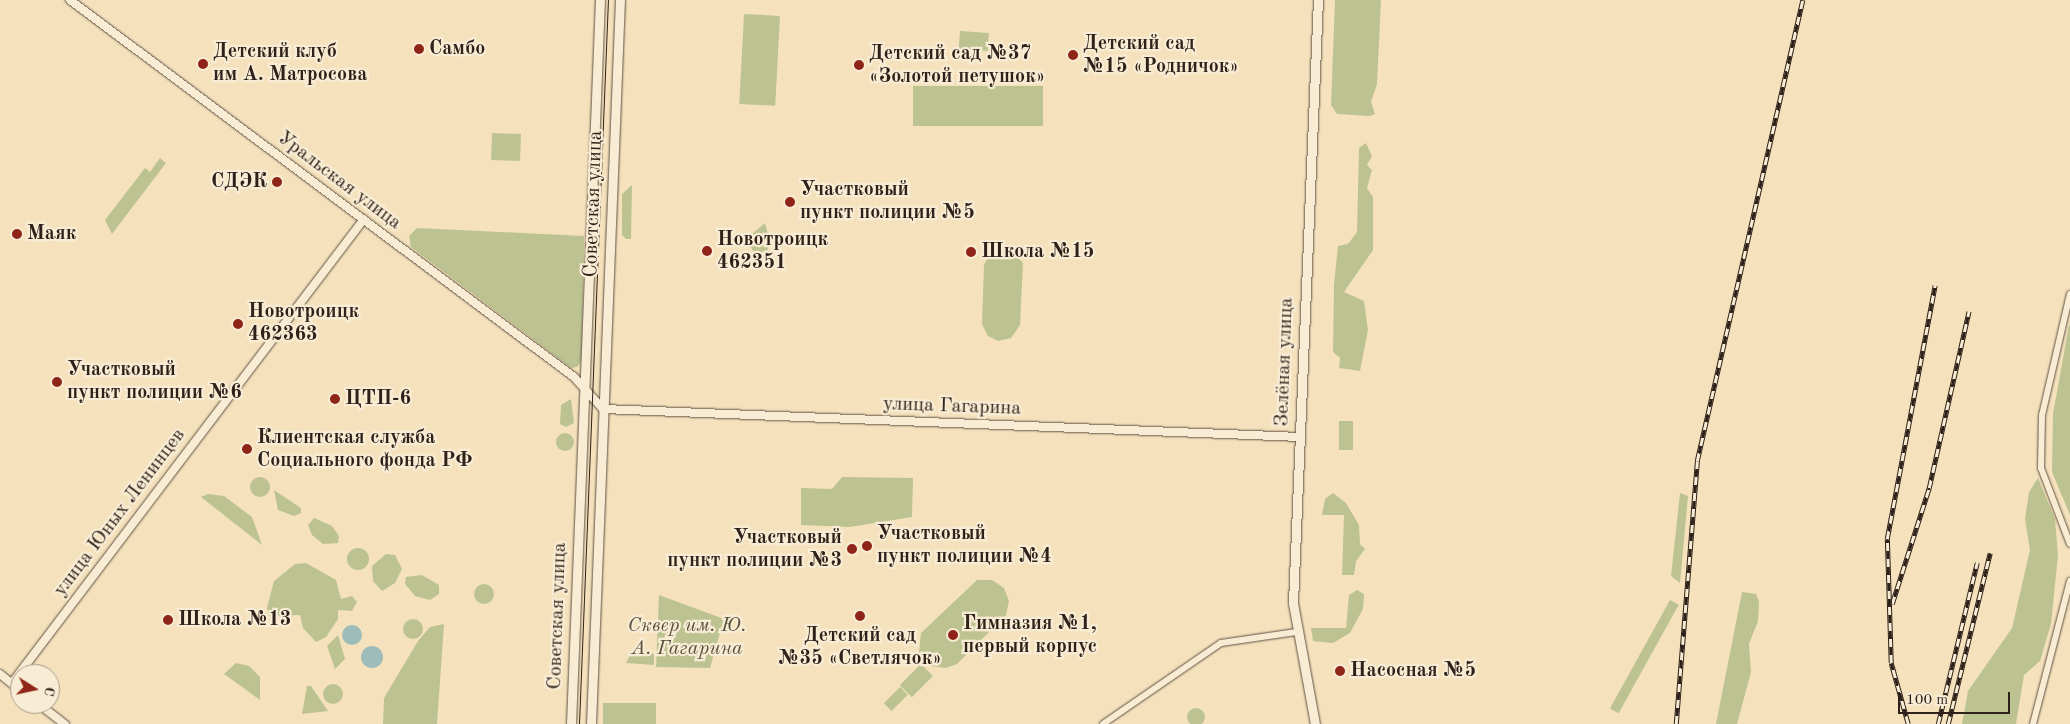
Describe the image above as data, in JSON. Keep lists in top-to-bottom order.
{
  "streets": {
    "main road": ["Советская улица", "Зелёная улица"],
    "street": ["Уральская улица", "улица Гагарина", "улица Юных Ленинцев"]
  },
  "crossings": [
    ["Уральская улица", "Советская улица"],
    ["Уральская улица", "улица Юных Ленинцев"],
    ["Советская улица", "улица Гагарина"],
    ["Зелёная улица", "улица Гагарина"]
  ],
  "parks": ["Сквер им. Ю. А. Гагарина"],
  "places": [
    "Самбо",
    "Детский сад №15 «Родничок»",
    "Детский клуб им А. Матросова",
    "Детский сад №37 «Золотой петушок»",
    "СДЭК",
    "Участковый пункт полиции №5",
    "Маяк",
    "Новотроицк 462351",
    "Школа №15",
    "Новотроицк 462363",
    "Участковый пункт полиции №6",
    "ЦТП-6",
    "Клиентская служба Социального фонда РФ",
    "Участковый пункт полиции №4",
    "Участковый пункт полиции №3",
    "Детский сад №35 «Светлячок»",
    "Школа №13",
    "Гимназия №1, первый корпус",
    "Насосная №5"
  ],
  "scale_bar": "100 m",
  "north": "right"
}
